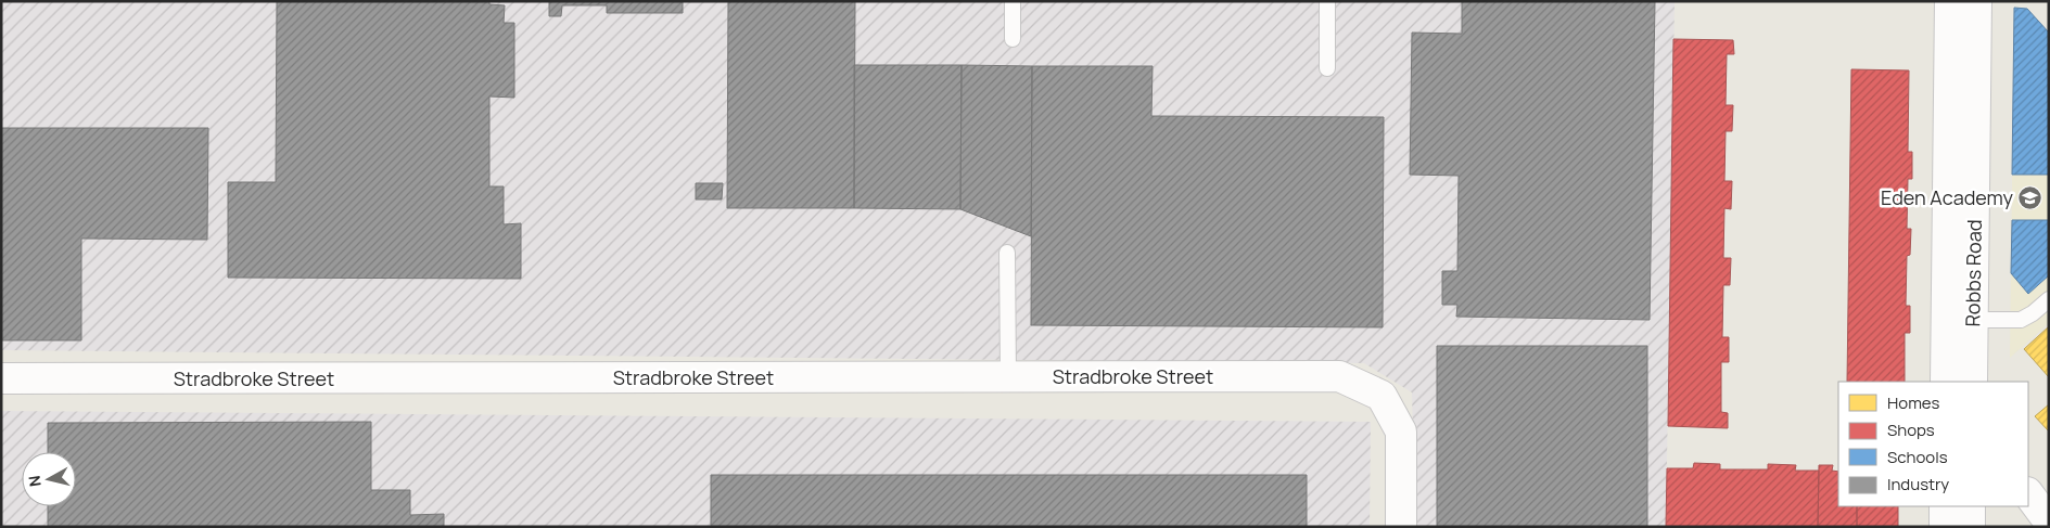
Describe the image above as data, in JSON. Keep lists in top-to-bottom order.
{
  "streets": {
    "street": ["Robbs Road", "Stradbroke Street"]
  },
  "places": {
    "school or university": ["Eden Academy"]
  },
  "legend": [
    "Homes",
    "Shops",
    "Schools",
    "Industry"
  ],
  "north": "left"
}
